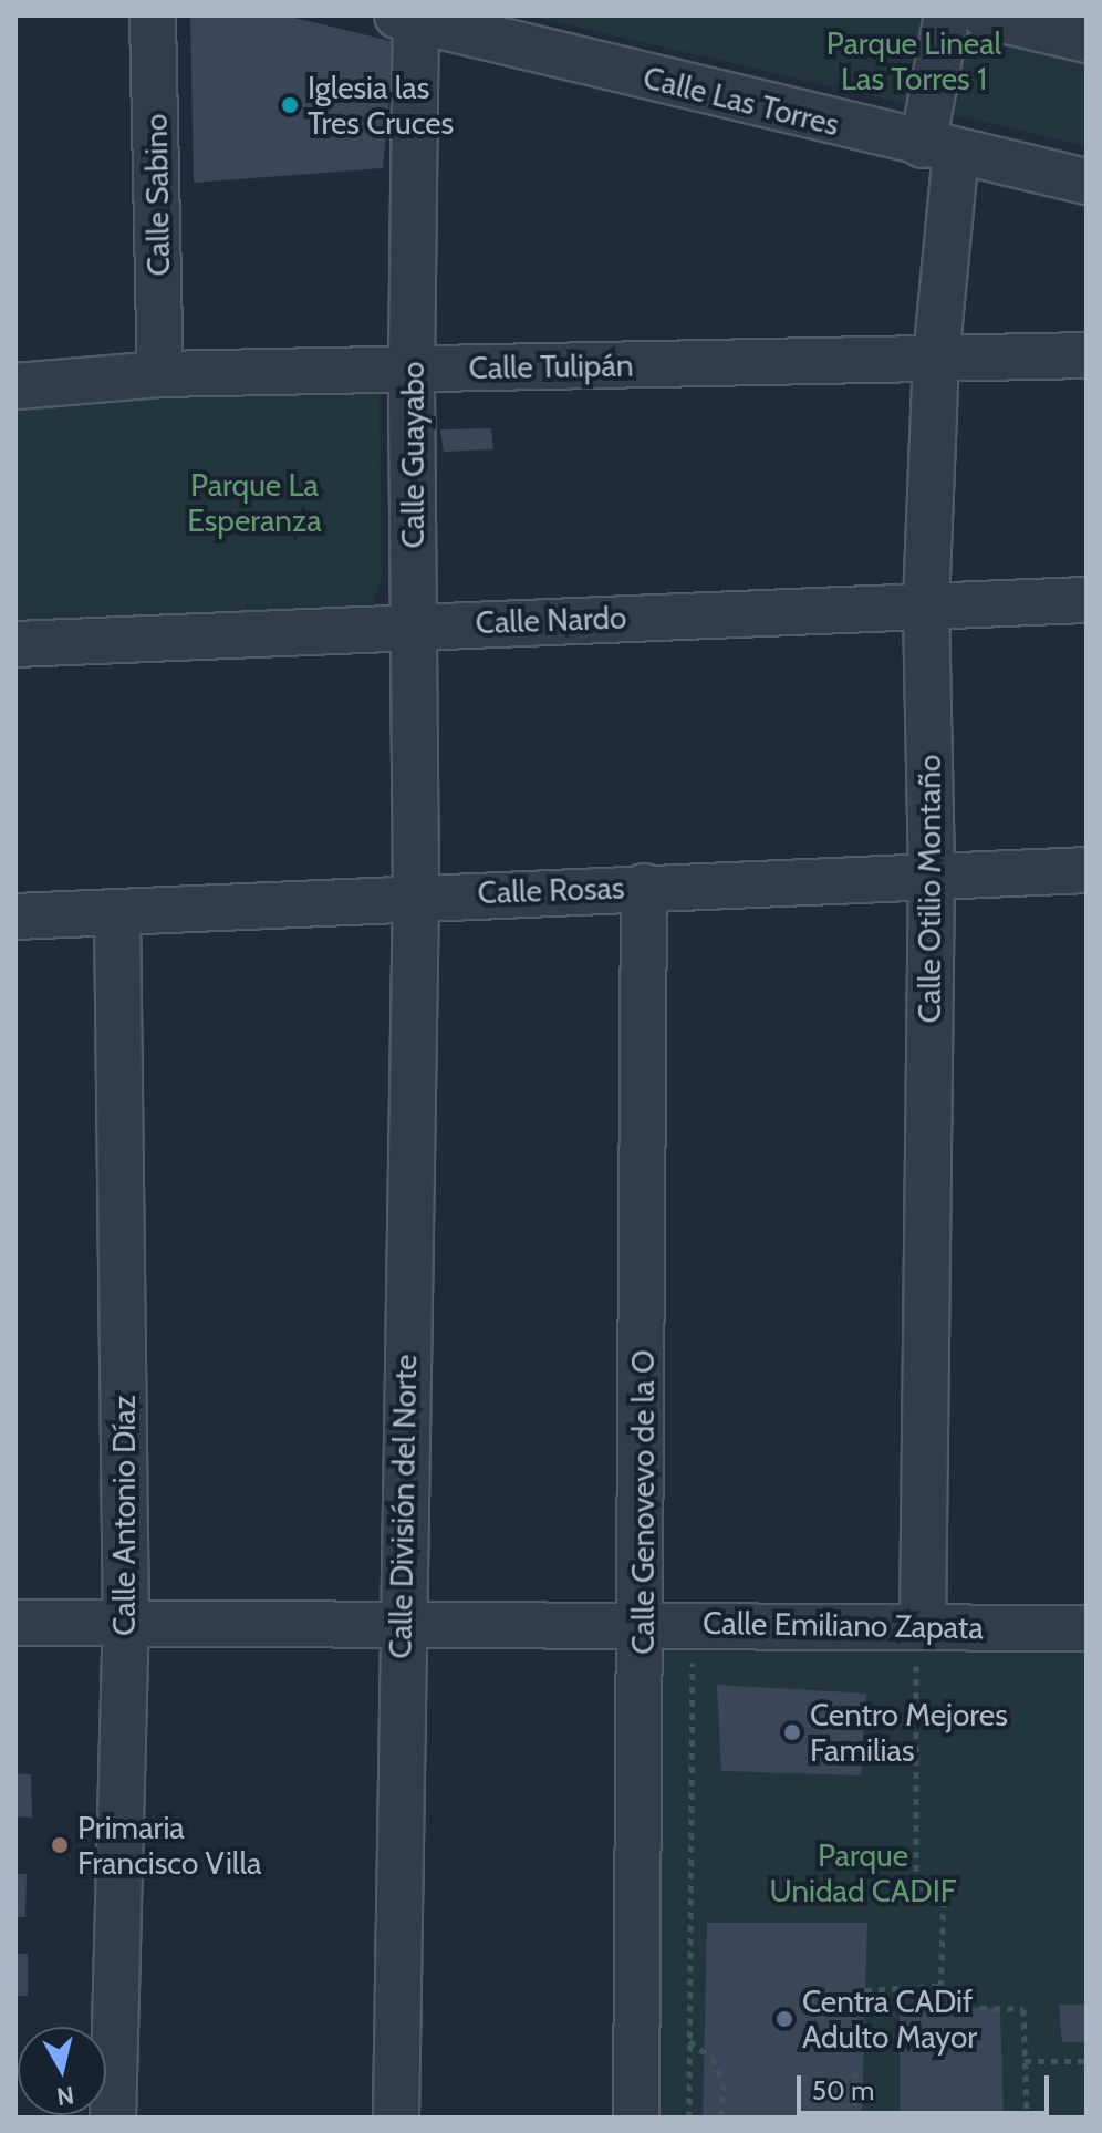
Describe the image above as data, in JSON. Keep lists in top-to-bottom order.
{
  "streets": {
    "street": [
      "Calle Las Torres",
      "Calle Sabino",
      "Calle Tulipán",
      "Calle Guayabo",
      "Calle Nardo",
      "Calle Otilio Montaño",
      "Calle Rosas",
      "Calle Genovevo de la O",
      "Calle División del Norte",
      "Calle Antonio Díaz",
      "Calle Emiliano Zapata"
    ]
  },
  "crossings": [
    ["Calle Las Torres", "Calle Guayabo"],
    ["Calle Las Torres", "Calle Otilio Montaño"],
    ["Calle Sabino", "Calle Tulipán"],
    ["Calle Tulipán", "Calle Guayabo"],
    ["Calle Tulipán", "Calle Otilio Montaño"],
    ["Calle Guayabo", "Calle Nardo"],
    ["Calle Guayabo", "Calle Rosas"],
    ["Calle Guayabo", "Calle División del Norte"],
    ["Calle Nardo", "Calle Otilio Montaño"],
    ["Calle Otilio Montaño", "Calle Rosas"],
    ["Calle Otilio Montaño", "Calle Emiliano Zapata"],
    ["Calle Rosas", "Calle Genovevo de la O"],
    ["Calle Rosas", "Calle División del Norte"],
    ["Calle Rosas", "Calle Antonio Díaz"],
    ["Calle Genovevo de la O", "Calle Emiliano Zapata"],
    ["Calle División del Norte", "Calle Emiliano Zapata"],
    ["Calle Antonio Díaz", "Calle Emiliano Zapata"]
  ],
  "parks": ["Parque Lineal Las Torres 1", "Parque La Esperanza", "Parque Unidad CADIF"],
  "places": [
    "Iglesia las Tres Cruces",
    "Centro Mejores Familias",
    "Primaria Francisco Villa",
    "Centra CADif Adulto Mayor"
  ],
  "scale_bar": "50 m",
  "north": "bottom"
}
